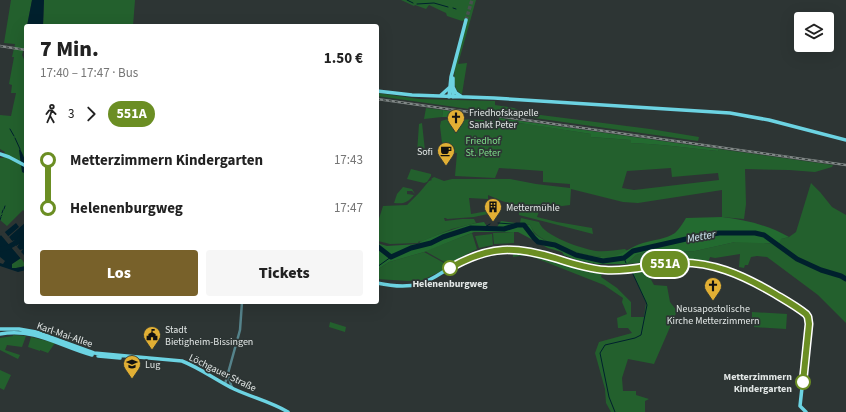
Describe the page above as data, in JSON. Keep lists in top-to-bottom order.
{
  "streets": {
    "main road": ["Karl-Mai-Allee", "Löchgauer Straße"]
  },
  "crossings": [
    ["Karl-Mai-Allee", "Löchgauer Straße"]
  ],
  "water": ["Metter"],
  "parks": ["Friedhof St. Peter"],
  "places": {
    "church": ["Friedhofskapelle Sankt Peter", "Neusapostolische Kirche Metterzimmern"],
    "cafe": ["Sofi"],
    "building": ["Mettermühle"],
    "other": ["Helenenburgweg", "Metterzimmern Kindergarten"],
    "public building": ["Stadt Bietigheim-Bissingen"],
    "school or university": ["Lug"]
  },
  "lines": ["bus line 551A"],
  "page": {
    "on_map": "551A",
    "heading": ["7 Min.", "17:40 – 17:47 · Bus", "1.50 €"],
    "legs": ["3", "551A"],
    "list": [
      {
        "name": "Metterzimmern Kindergarten",
        "value": "17:43"
      },
      {
        "name": "Helenenburgweg",
        "value": "17:47"
      }
    ],
    "buttons": ["Los", "Tickets"]
  }
}
